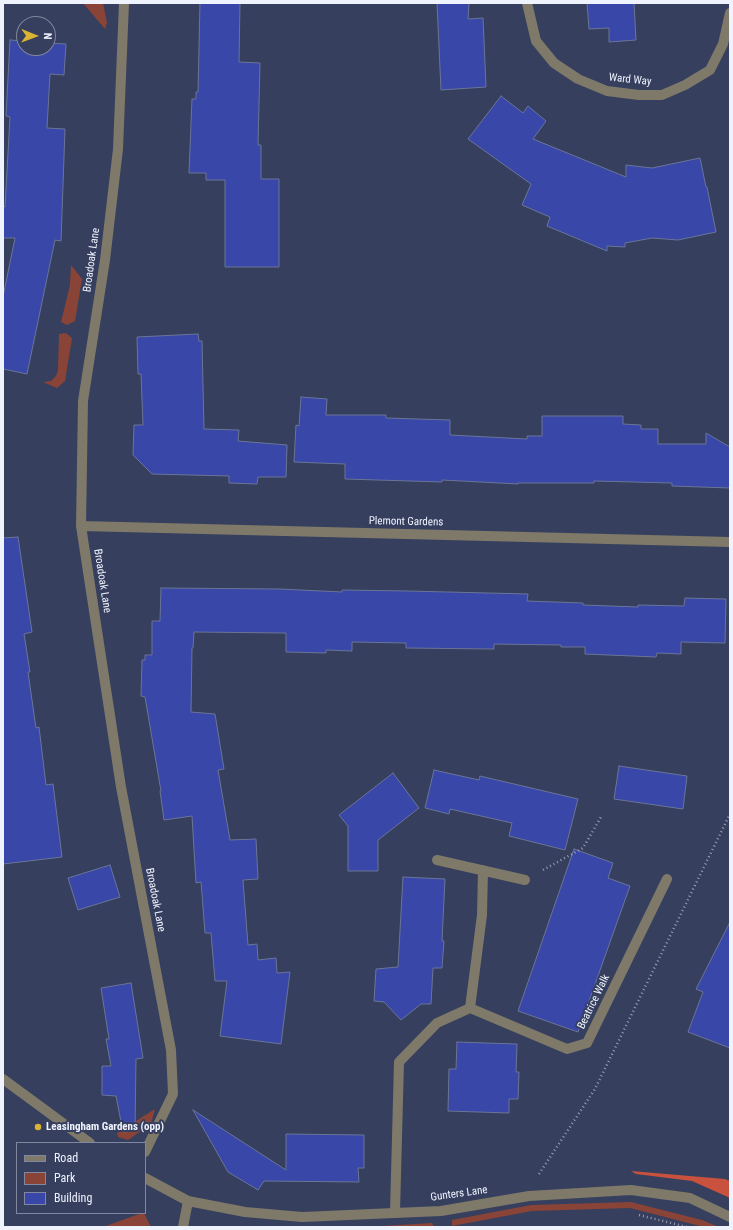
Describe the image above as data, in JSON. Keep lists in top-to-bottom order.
{
  "streets": {
    "street": [
      "Ward Way",
      "Broadoak Lane",
      "Plemont Gardens",
      "Beatrice Walk",
      "Gunters Lane"
    ]
  },
  "crossings": [
    ["Broadoak Lane", "Plemont Gardens"]
  ],
  "places": ["Leasingham Gardens (opp)"],
  "legend": ["Road", "Park", "Building"],
  "north": "right"
}
